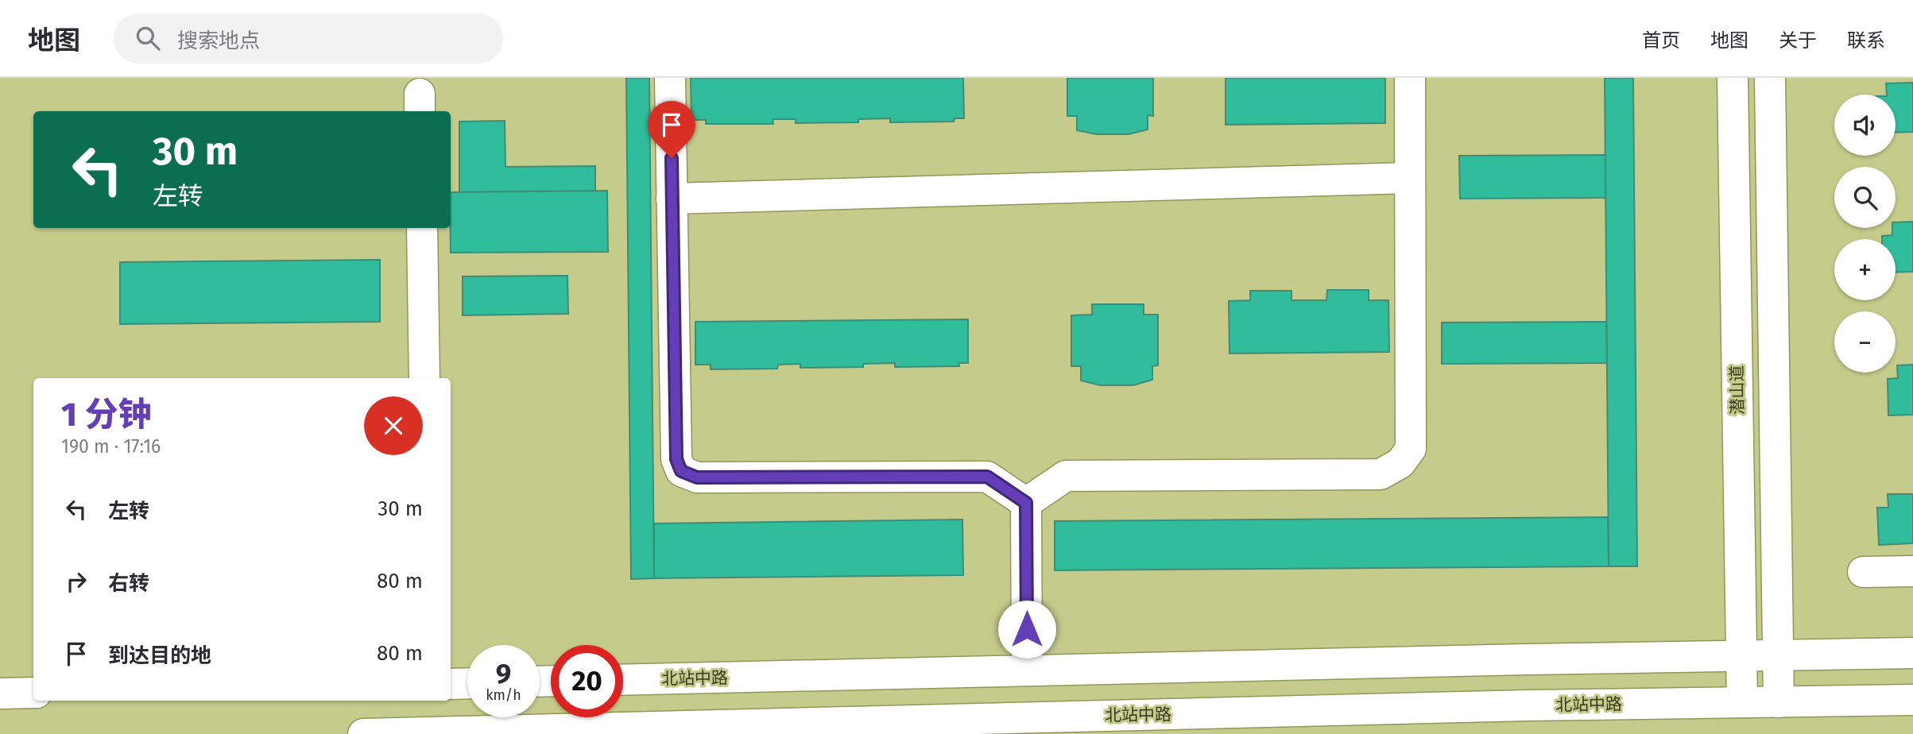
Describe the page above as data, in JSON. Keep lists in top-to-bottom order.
{
  "streets": {
    "main road": ["潜山道", "北站中路"]
  },
  "crossings": [
    ["潜山道", "北站中路"]
  ],
  "page": {
    "header": "地图",
    "search": "搜索地点",
    "nav": [
      "首页",
      "地图",
      "关于",
      "联系"
    ],
    "map_buttons": ["+", "−"],
    "turn": ["30 m", "左转"],
    "heading": ["1 分钟", "190 m · 17:16"],
    "list": [
      {
        "name": "左转",
        "value": "30 m"
      },
      {
        "name": "右转",
        "value": "80 m"
      },
      {
        "name": "到达目的地",
        "value": "80 m"
      }
    ],
    "speed": "9 km/h",
    "limit": "20"
  }
}
